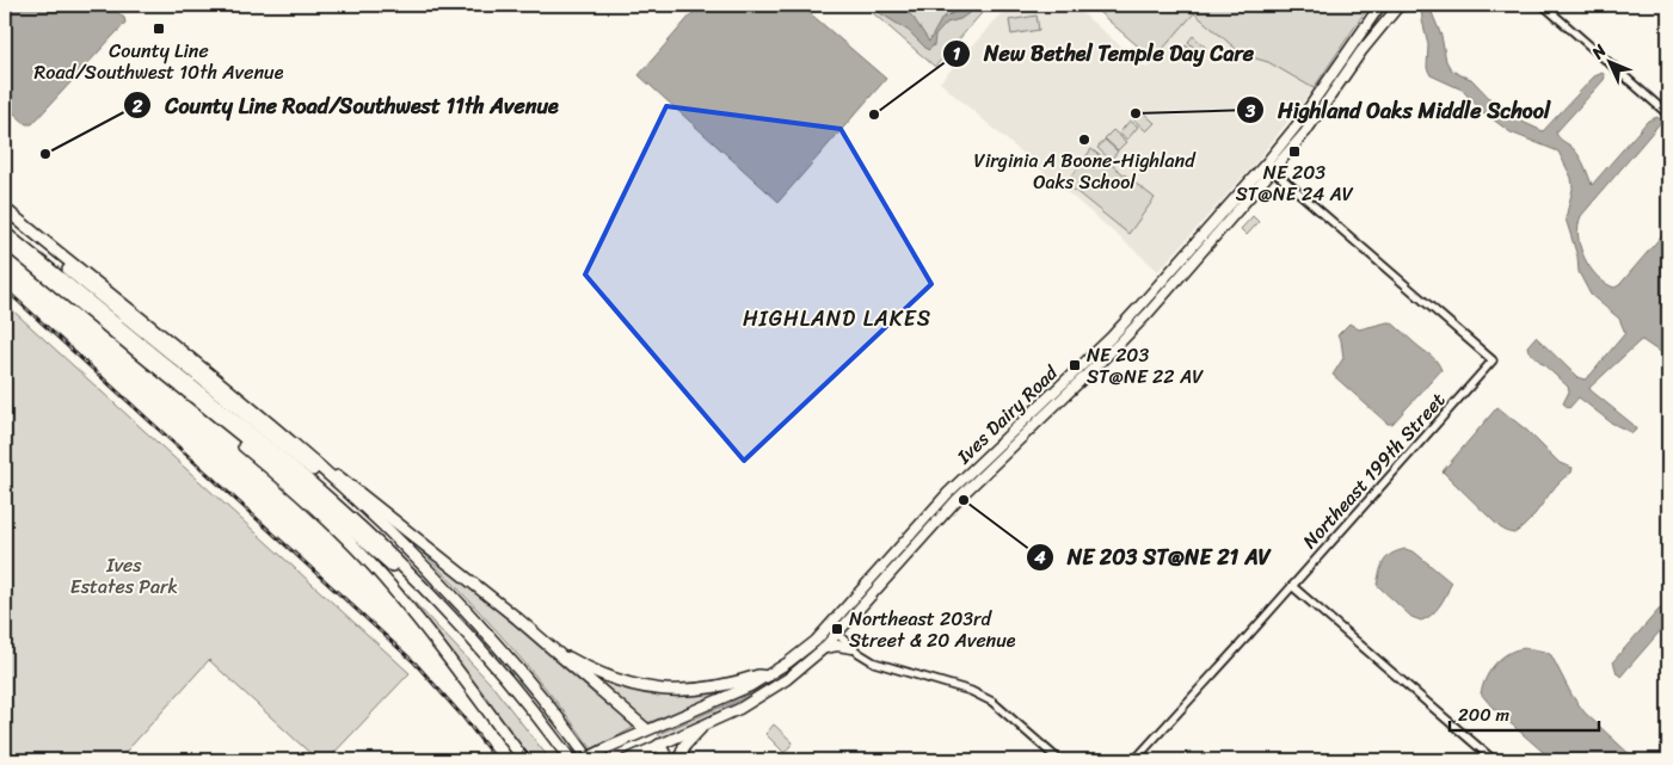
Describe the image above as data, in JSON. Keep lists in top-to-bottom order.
{
  "streets": {
    "main road": ["Ives Dairy Road"],
    "street": ["Northeast 199th Street"]
  },
  "crossings": [
    ["Ives Dairy Road", "Northeast 199th Street"]
  ],
  "districts": ["HIGHLAND LAKES"],
  "parks": ["Ives Estates Park"],
  "places": {
    "transit": [
      "County Line Road/Southwest 10th Avenue",
      "NE 203 ST@NE 24 AV",
      "NE 203 ST@NE 22 AV",
      "Northeast 203rd Street & 20 Avenue"
    ],
    "other": [
      "Highland Oaks Middle School",
      "New Bethel Temple Day Care",
      "Virginia A Boone-Highland Oaks School",
      "County Line Road/Southwest 11th Avenue",
      "NE 203 ST@NE 21 AV"
    ]
  },
  "scale_bar": "200 m",
  "north": "top left"
}
